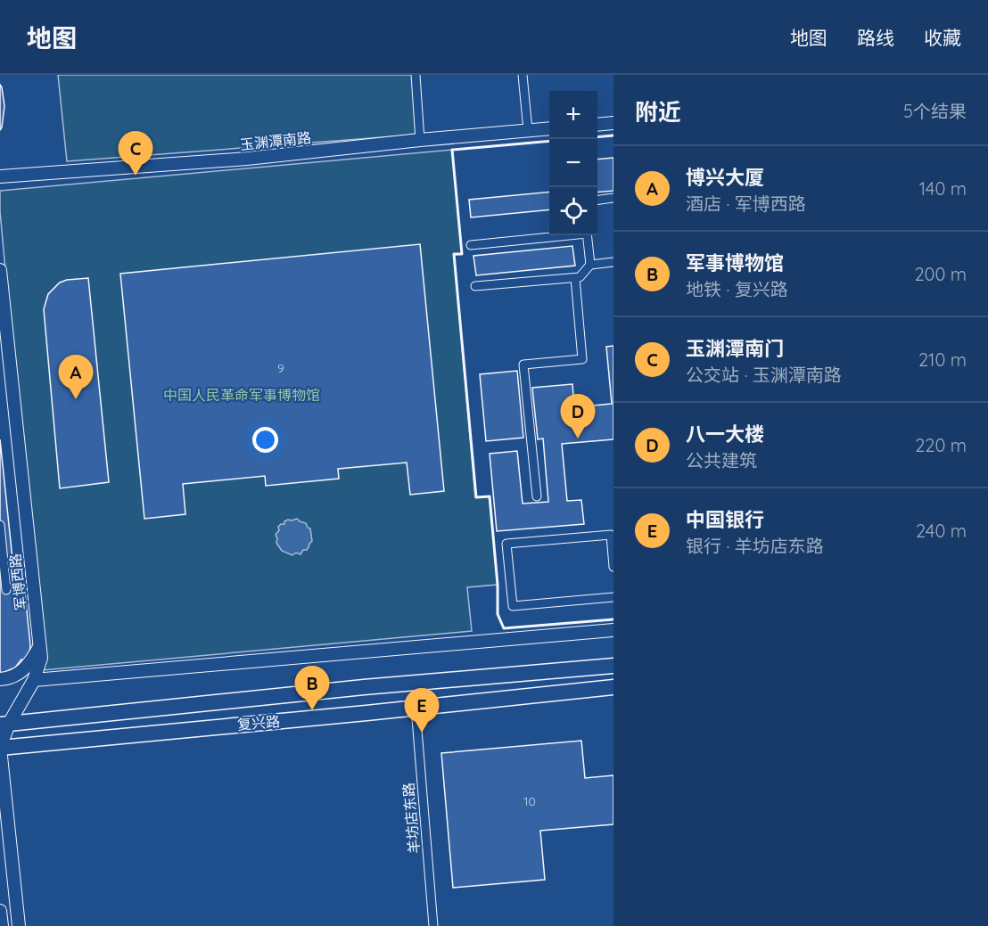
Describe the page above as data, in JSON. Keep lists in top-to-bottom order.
{
  "streets": {
    "highway": ["复兴路"],
    "street": ["玉渊潭南路", "军博西路", "羊坊店东路"]
  },
  "crossings": [
    ["军博西路", "复兴路"],
    ["复兴路", "羊坊店东路"]
  ],
  "parks": ["中国人民革命军事博物馆"],
  "house_numbers": ["9", "10"],
  "page": {
    "header": "地图",
    "nav": ["地图", "路线", "收藏"],
    "heading": ["附近", "5个结果"],
    "map_buttons": ["+", "−"],
    "pins": [
      "C",
      "A",
      "D",
      "B",
      "E"
    ],
    "list": [
      {
        "mark": "A",
        "name": "博兴大厦",
        "note": "酒店 · 军博西路",
        "value": "140 m"
      },
      {
        "mark": "B",
        "name": "军事博物馆",
        "note": "地铁 · 复兴路",
        "value": "200 m"
      },
      {
        "mark": "C",
        "name": "玉渊潭南门",
        "note": "公交站 · 玉渊潭南路",
        "value": "210 m"
      },
      {
        "mark": "D",
        "name": "八一大楼",
        "note": "公共建筑",
        "value": "220 m"
      },
      {
        "mark": "E",
        "name": "中国银行",
        "note": "银行 · 羊坊店东路",
        "value": "240 m"
      }
    ]
  }
}
